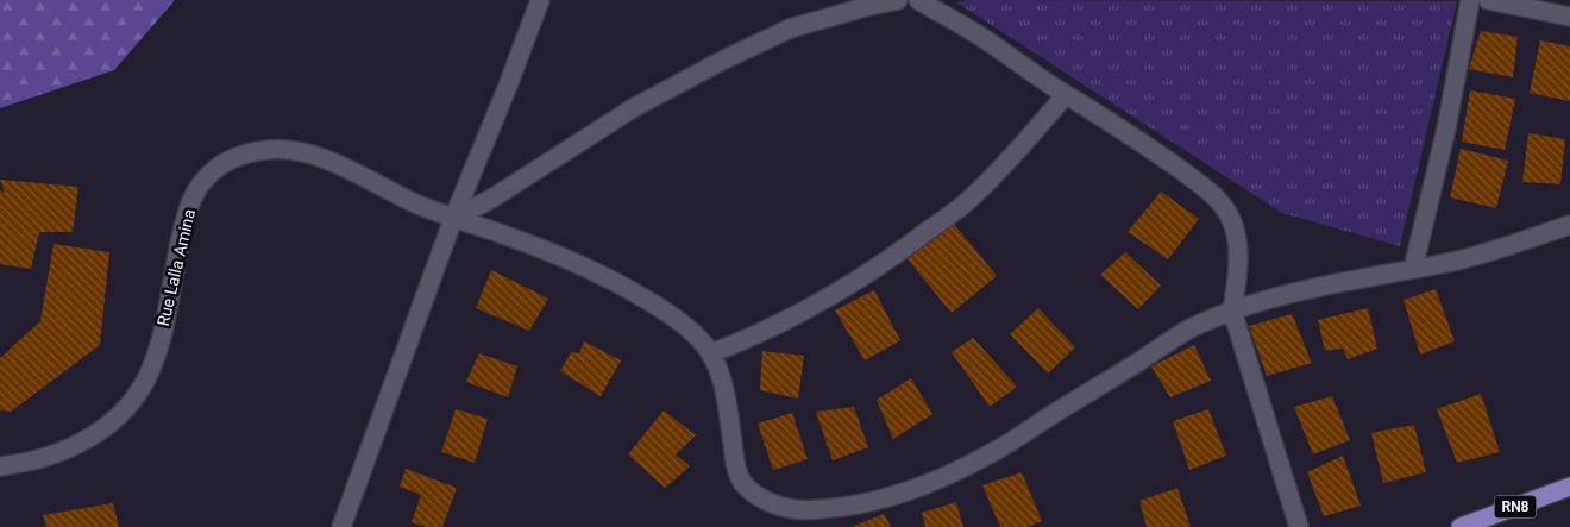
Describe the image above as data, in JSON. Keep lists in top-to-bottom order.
{
  "streets": {
    "main road": ["RN8"],
    "street": ["Rue Lalla Amina"]
  }
}
